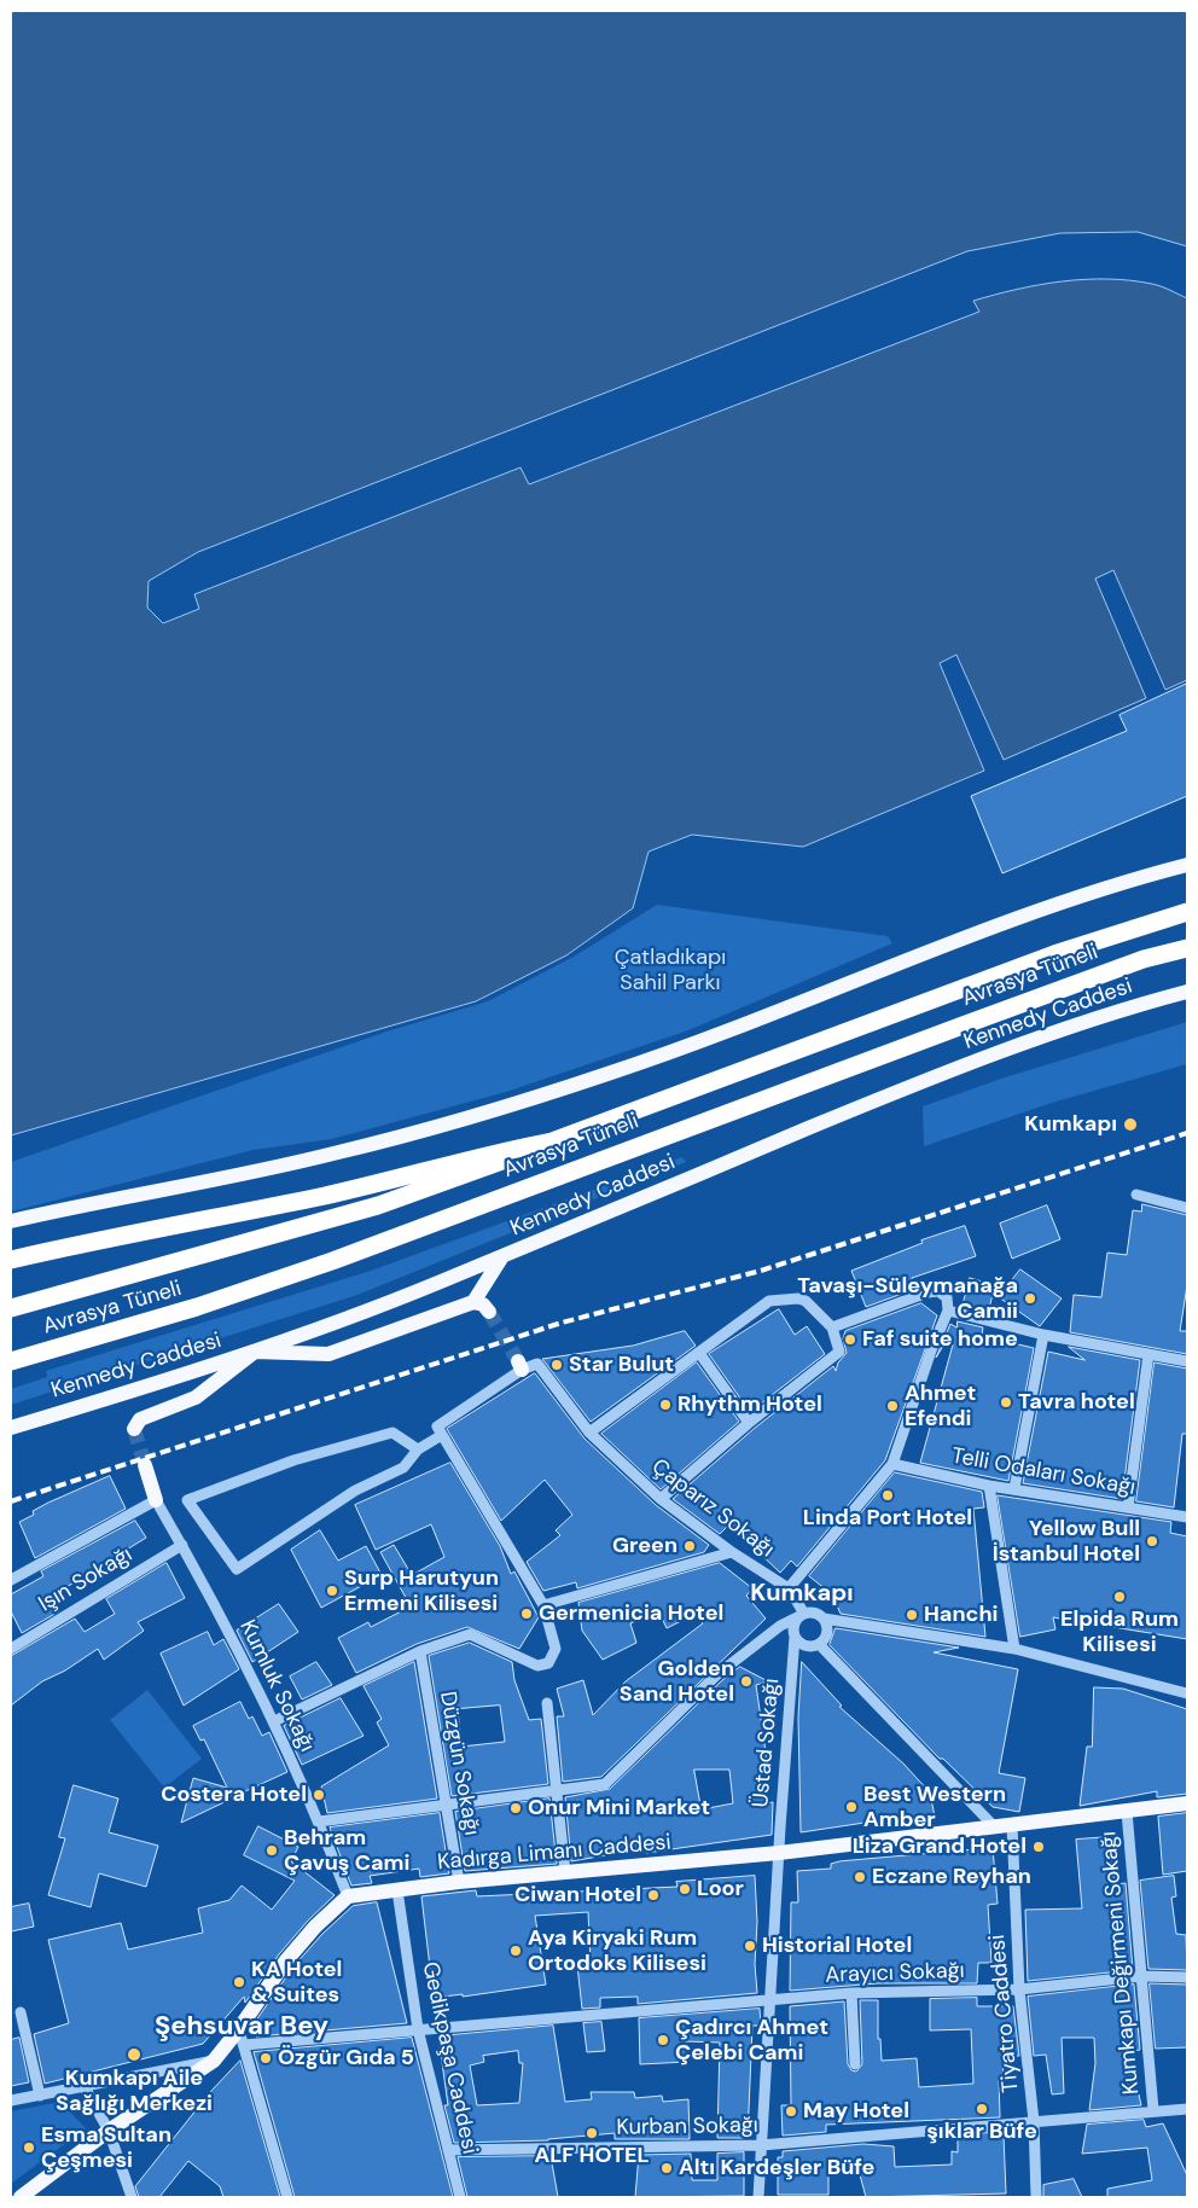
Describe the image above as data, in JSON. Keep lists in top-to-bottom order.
{
  "streets": {
    "highway": ["Avrasya Tüneli"],
    "main road": ["Kennedy Caddesi", "Kadırga Limanı Caddesi"],
    "street": [
      "Telli Odaları Sokağı",
      "Çaparız Sokağı",
      "Işın Sokağı",
      "Kumluk Sokağı",
      "Üstad Sokağı",
      "Düzgün Sokağı",
      "Kumkapı Değirmeni Sokağı",
      "Arayıcı Sokağı",
      "Tiyatro Caddesi",
      "Gedikpaşa Caddesi",
      "Kurban Sokağı"
    ]
  },
  "crossings": [
    ["Çaparız Sokağı", "Üstad Sokağı"],
    ["Işın Sokağı", "Kumluk Sokağı"],
    ["Kumluk Sokağı", "Kadırga Limanı Caddesi"],
    ["Üstad Sokağı", "Kadırga Limanı Caddesi"],
    ["Üstad Sokağı", "Arayıcı Sokağı"],
    ["Üstad Sokağı", "Kurban Sokağı"],
    ["Düzgün Sokağı", "Kadırga Limanı Caddesi"],
    ["Kadırga Limanı Caddesi", "Kumkapı Değirmeni Sokağı"],
    ["Kadırga Limanı Caddesi", "Tiyatro Caddesi"],
    ["Kadırga Limanı Caddesi", "Gedikpaşa Caddesi"],
    ["Kumkapı Değirmeni Sokağı", "Arayıcı Sokağı"],
    ["Kumkapı Değirmeni Sokağı", "Kurban Sokağı"],
    ["Arayıcı Sokağı", "Tiyatro Caddesi"],
    ["Arayıcı Sokağı", "Gedikpaşa Caddesi"],
    ["Tiyatro Caddesi", "Kurban Sokağı"],
    ["Gedikpaşa Caddesi", "Kurban Sokağı"]
  ],
  "districts": ["Kumkapı", "Şehsuvar Bey"],
  "parks": ["Çatladıkapı Sahil Parkı"],
  "places": [
    "Kumkapı",
    "Tavaşı-Süleymanağa Camii",
    "Faf suite home",
    "Star Bulut",
    "Tavra hotel",
    "Rhythm Hotel",
    "Ahmet Efendi",
    "Linda Port Hotel",
    "Yellow Bull İstanbul Hotel",
    "Green",
    "Surp Harutyun Ermeni Kilisesi",
    "Elpida Rum Kilisesi",
    "Germenicia Hotel",
    "Hanchi",
    "Golden Sand Hotel",
    "Costera Hotel",
    "Best Western Amber",
    "Onur Mini Market",
    "Liza Grand Hotel",
    "Behram Çavuş Cami",
    "Eczane Reyhan",
    "Loor",
    "Ciwan Hotel",
    "Historial Hotel",
    "Aya Kiryaki Rum Ortodoks Kilisesi",
    "KA Hotel & Suites",
    "Çadırcı Ahmet Çelebi Cami",
    "Kumkapı Aile Sağlığı Merkezi",
    "Özgür Gıda 5",
    "şıklar Büfe",
    "May Hotel",
    "ALF HOTEL",
    "Esma Sultan Çeşmesi",
    "Altı Kardeşler Büfe"
  ]
}
